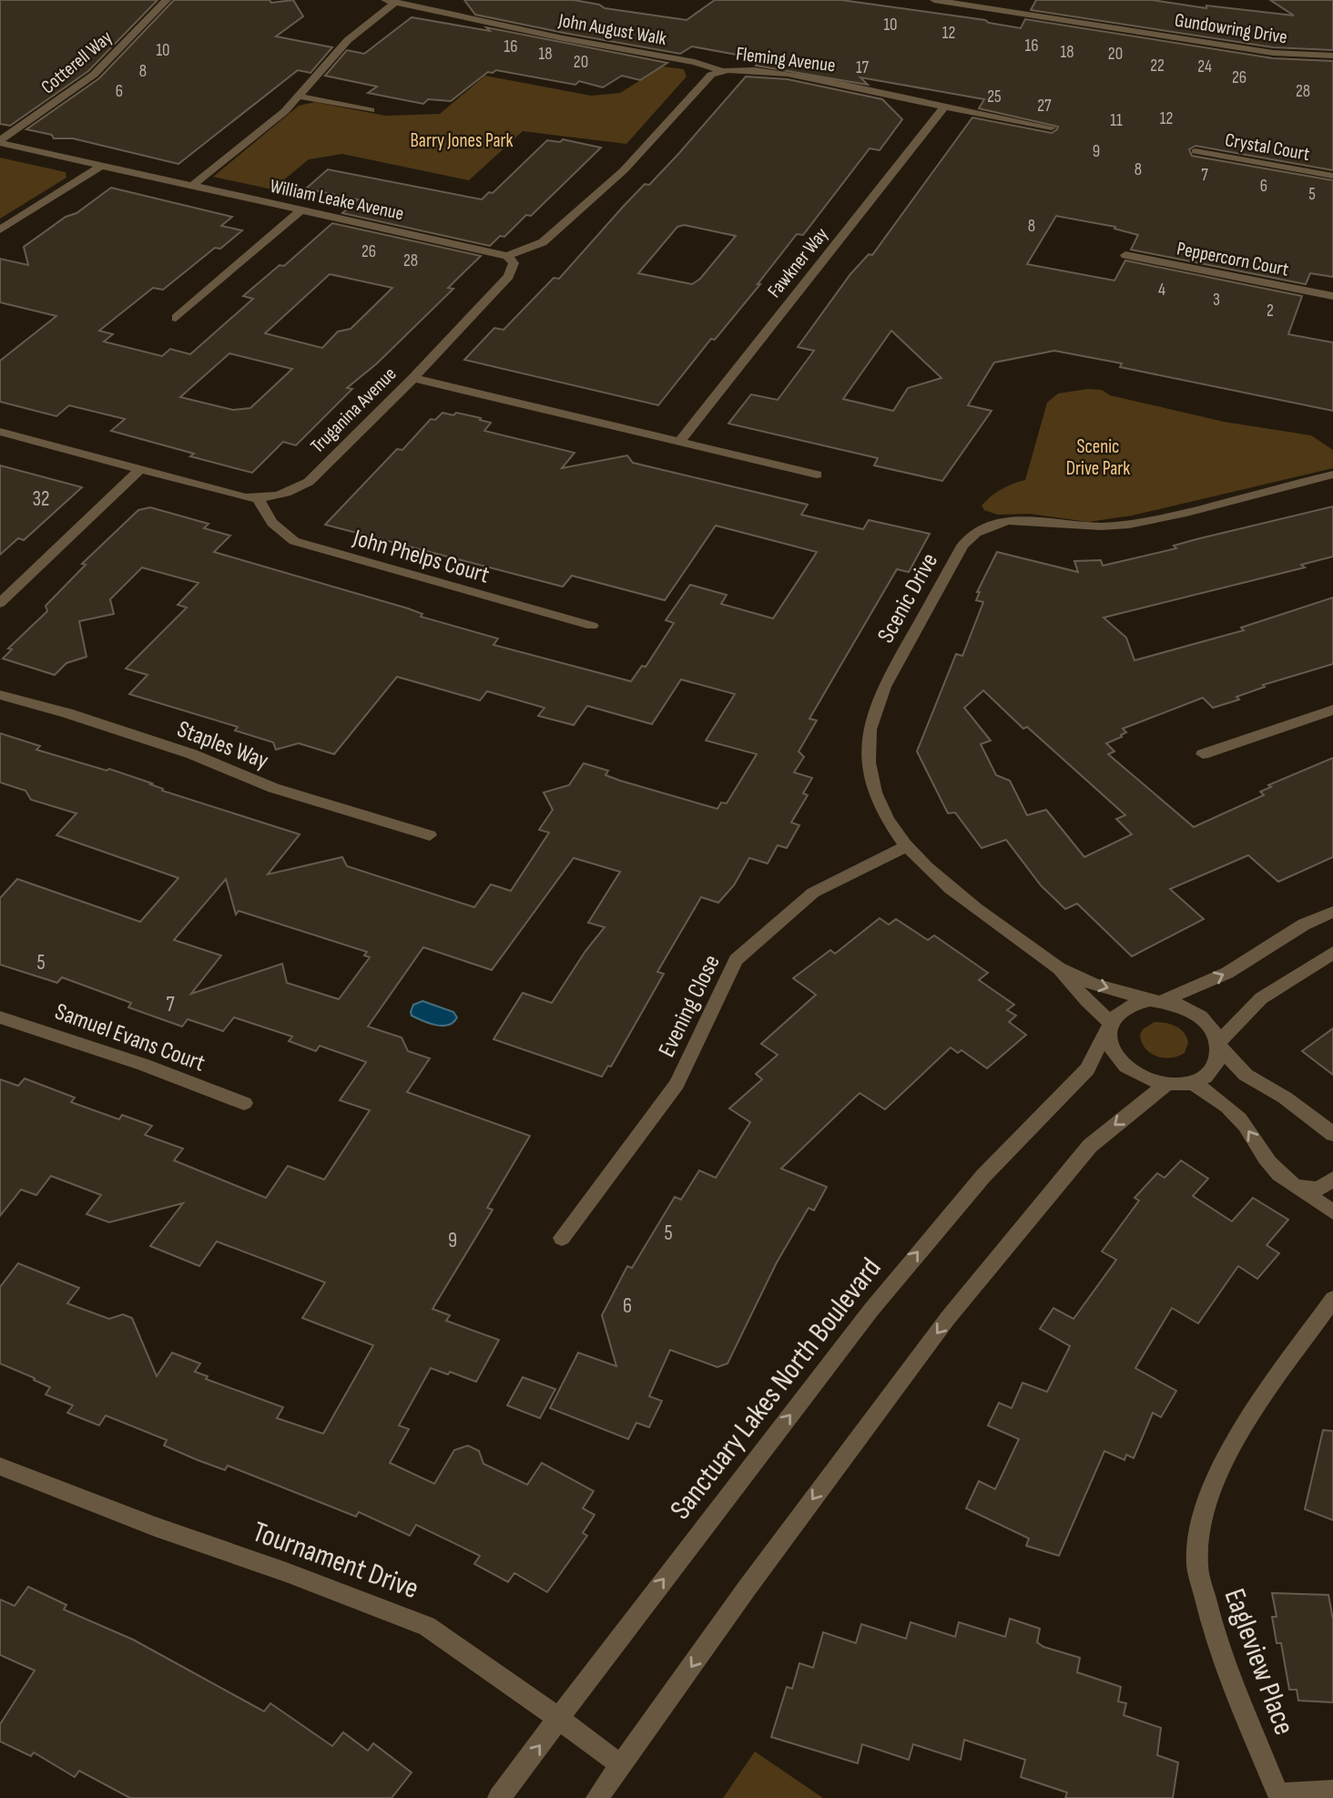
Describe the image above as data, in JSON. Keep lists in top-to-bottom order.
{
  "streets": {
    "street": [
      "Gundowring Drive",
      "John August Walk",
      "Fleming Avenue",
      "Cotterell Way",
      "Crystal Court",
      "William Leake Avenue",
      "Peppercorn Court",
      "Fawkner Way",
      "Truganina Avenue",
      "John Phelps Court",
      "Scenic Drive",
      "Staples Way",
      "Evening Close",
      "Samuel Evans Court",
      "Sanctuary Lakes North Boulevard",
      "Tournament Drive",
      "Eagleview Place"
    ]
  },
  "crossings": [
    ["John August Walk", "Fleming Avenue"],
    ["Fleming Avenue", "William Leake Avenue"],
    ["Fleming Avenue", "Fawkner Way"],
    ["Cotterell Way", "William Leake Avenue"],
    ["Fawkner Way", "Truganina Avenue"],
    ["Truganina Avenue", "John Phelps Court"],
    ["Scenic Drive", "Evening Close"],
    ["Scenic Drive", "Sanctuary Lakes North Boulevard"],
    ["Sanctuary Lakes North Boulevard", "Tournament Drive"]
  ],
  "parks": ["Barry Jones Park", "Scenic Drive Park"],
  "house_numbers": [
    "10",
    "12",
    "16",
    "16",
    "10",
    "18",
    "18",
    "20",
    "20",
    "22",
    "24",
    "17",
    "8",
    "26",
    "6",
    "28",
    "25",
    "27",
    "12",
    "11",
    "9",
    "8",
    "7",
    "6",
    "5",
    "8",
    "26",
    "28",
    "4",
    "3",
    "2",
    "32",
    "5",
    "7",
    "5",
    "9",
    "6"
  ]
}
